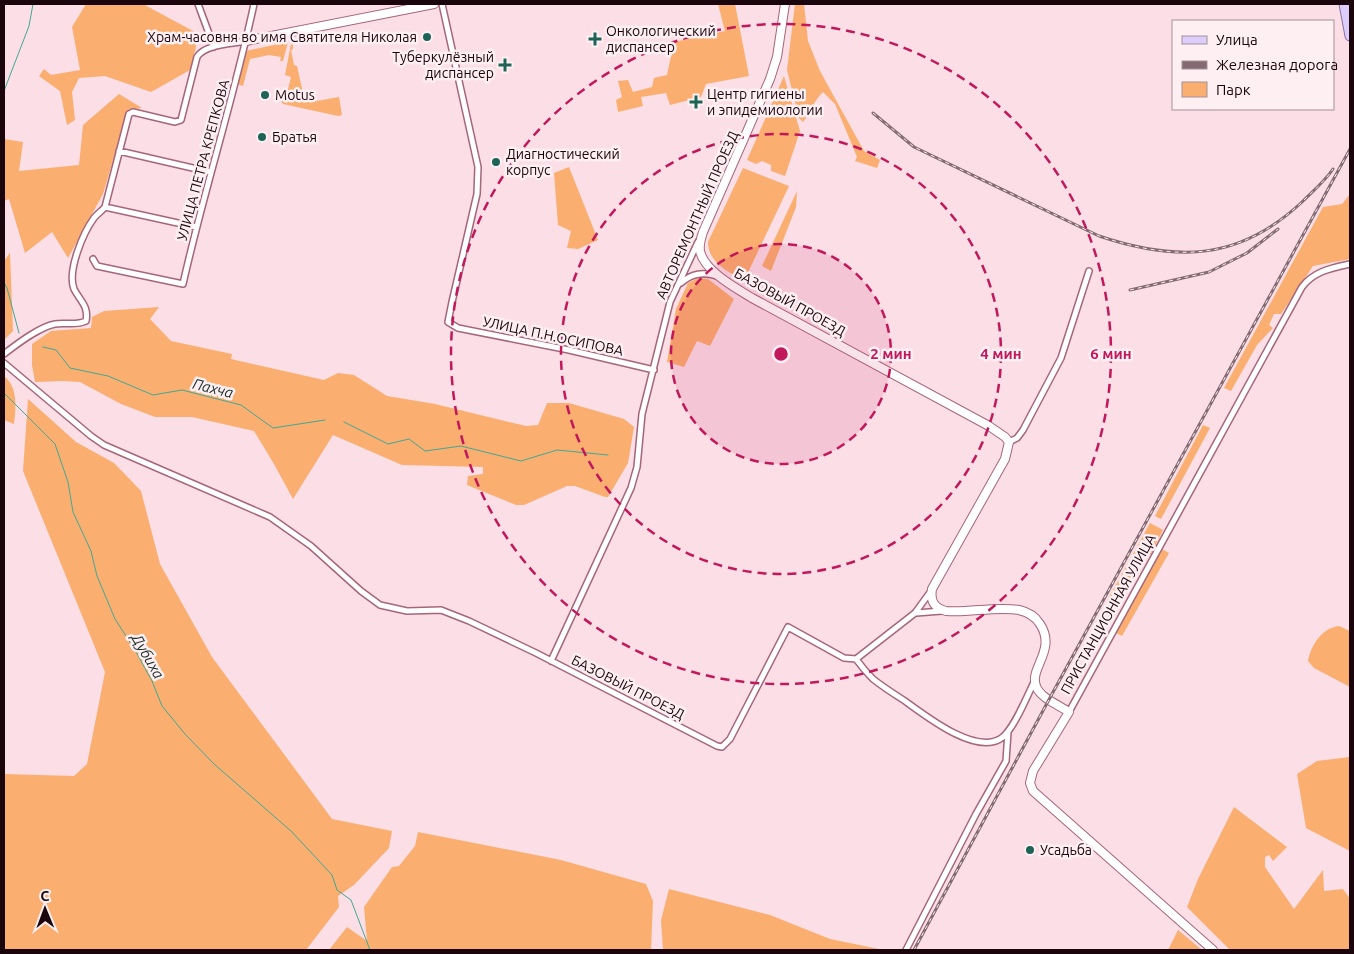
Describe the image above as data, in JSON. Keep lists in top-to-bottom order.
{
  "streets": {
    "street": [
      "УЛИЦА ПЕТРА КРЕПКОВА",
      "АВТОРЕМОНТНЫЙ ПРОЕЗД",
      "БАЗОВЫЙ ПРОЕЗД",
      "УЛИЦА П.Н.ОСИПОВА",
      "ПРИСТАНЦИОННАЯ УЛИЦА"
    ]
  },
  "crossings": [
    ["АВТОРЕМОНТНЫЙ ПРОЕЗД", "БАЗОВЫЙ ПРОЕЗД"],
    ["АВТОРЕМОНТНЫЙ ПРОЕЗД", "УЛИЦА П.Н.ОСИПОВА"]
  ],
  "water": ["Пахча", "Дубиха"],
  "places": {
    "other": [
      "Храм-часовня во имя Святителя Николая",
      "Motus",
      "Братья",
      "Диагностический корпус",
      "Усадьба"
    ],
    "health": ["Онкологический диспансер", "Туберкулёзный диспансер", "Центр гигиены и эпидемиологии"]
  },
  "legend": ["Улица", "Железная дорога", "Парк"],
  "north": "top",
  "rings": ["2 мин", "4 мин", "6 мин"]
}
